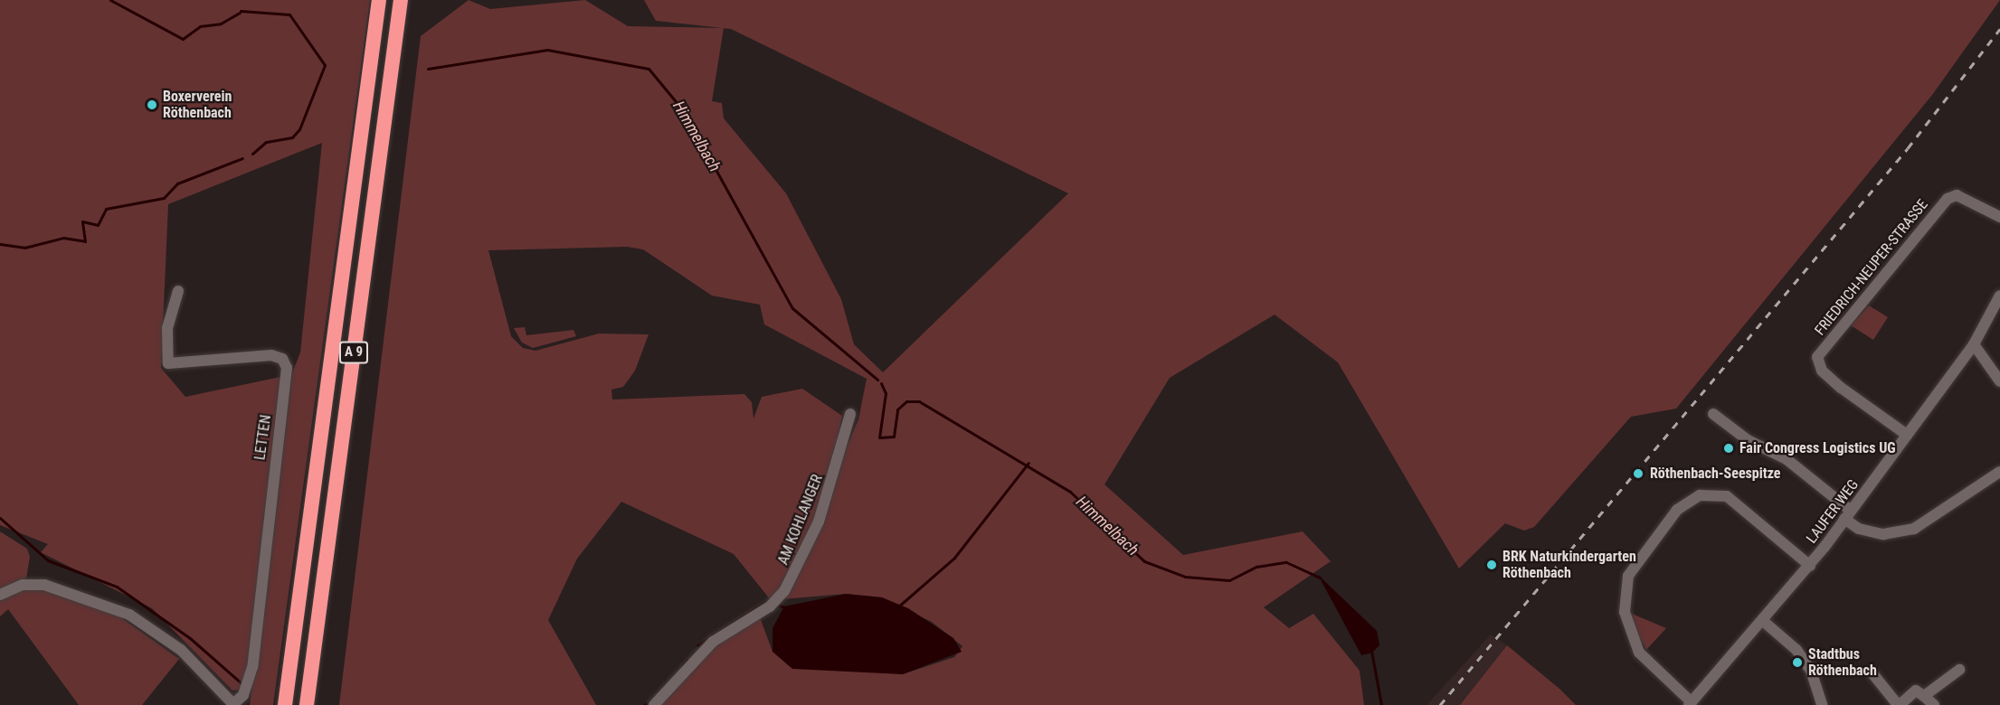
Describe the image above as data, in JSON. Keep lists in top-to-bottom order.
{
  "streets": {
    "highway": ["A 9"],
    "street": [
      "FRIEDRICH-NEUPER-STRASSE",
      "LETTEN",
      "LAUFER WEG",
      "AM KOHLANGER"
    ]
  },
  "crossings": [
    ["FRIEDRICH-NEUPER-STRASSE", "LAUFER WEG"]
  ],
  "water": ["Himmelbach"],
  "places": [
    "Boxerverein Röthenbach",
    "Fair Congress Logistics UG",
    "Röthenbach-Seespitze",
    "BRK Naturkindergarten Röthenbach",
    "Stadtbus Röthenbach"
  ]
}
